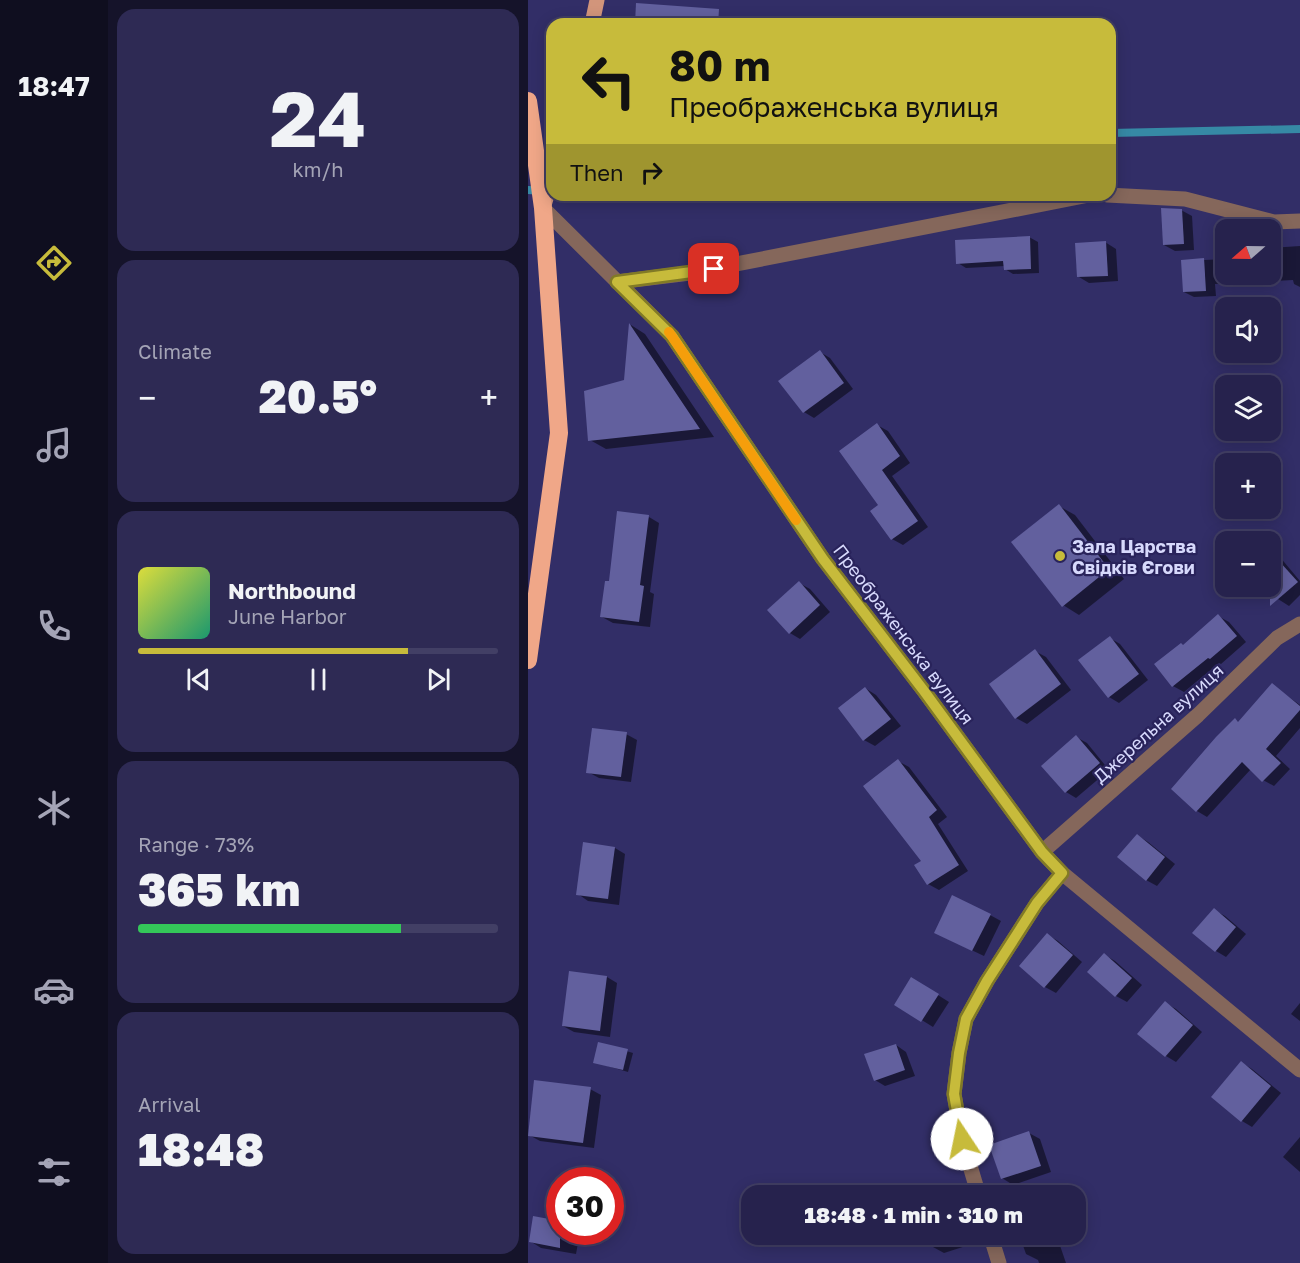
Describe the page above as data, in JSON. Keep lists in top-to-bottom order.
{
  "streets": {
    "street": ["Преображенська вулиця", "Джерельна вулиця"]
  },
  "crossings": [
    ["Преображенська вулиця", "Джерельна вулиця"]
  ],
  "places": ["Зала Царства Свідків Єгови"],
  "north": "left",
  "page": {
    "tabs": "18:47",
    "tile": [
      ["24", "km/h"],
      "Climate",
      ["Range · 73%", "365 km"],
      ["Arrival", "18:48"]
    ],
    "turn": ["80 m", "Преображенська вулиця"],
    "then": "Then",
    "map_buttons": ["+", "−"],
    "heat": ["−", "20.5°", "+"],
    "song": ["Northbound", "June Harbor"],
    "limit": "30",
    "trip": "18:48 · 1 min · 310 m"
  }
}
